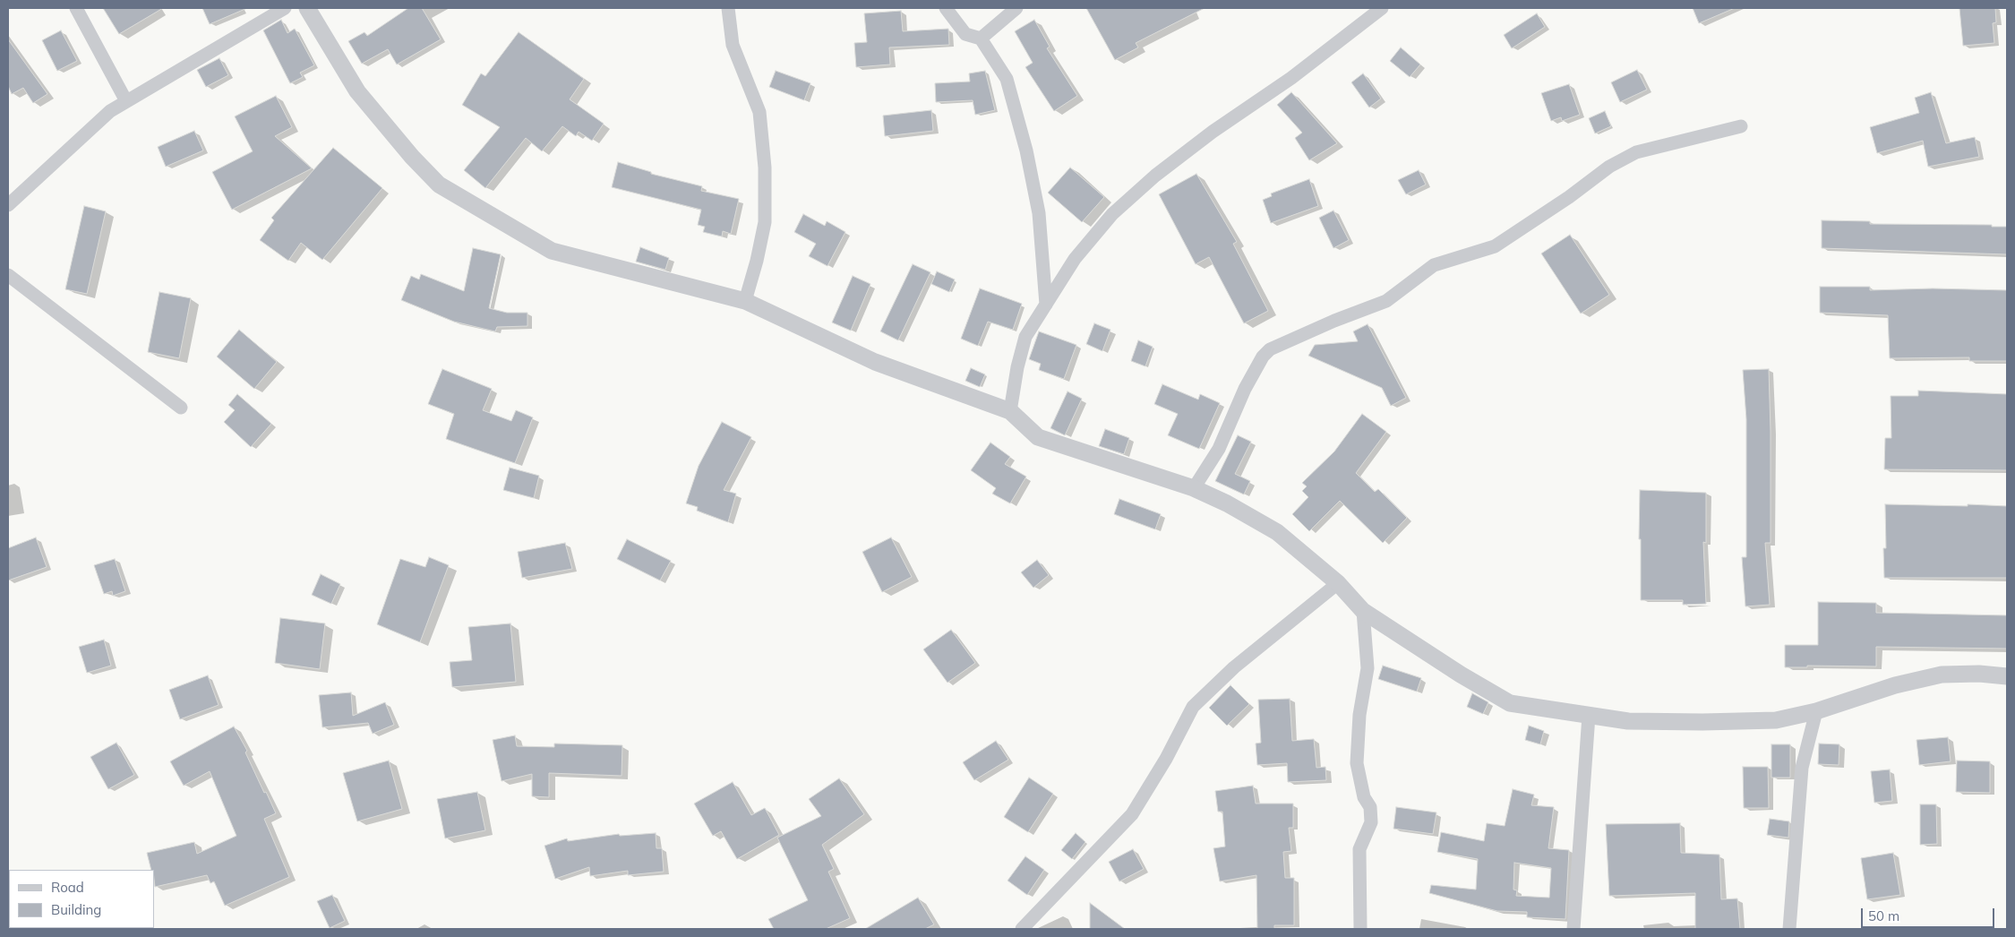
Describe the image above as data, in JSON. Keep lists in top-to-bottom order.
{
  "legend": ["Road", "Building"],
  "scale_bar": "50 m"
}
